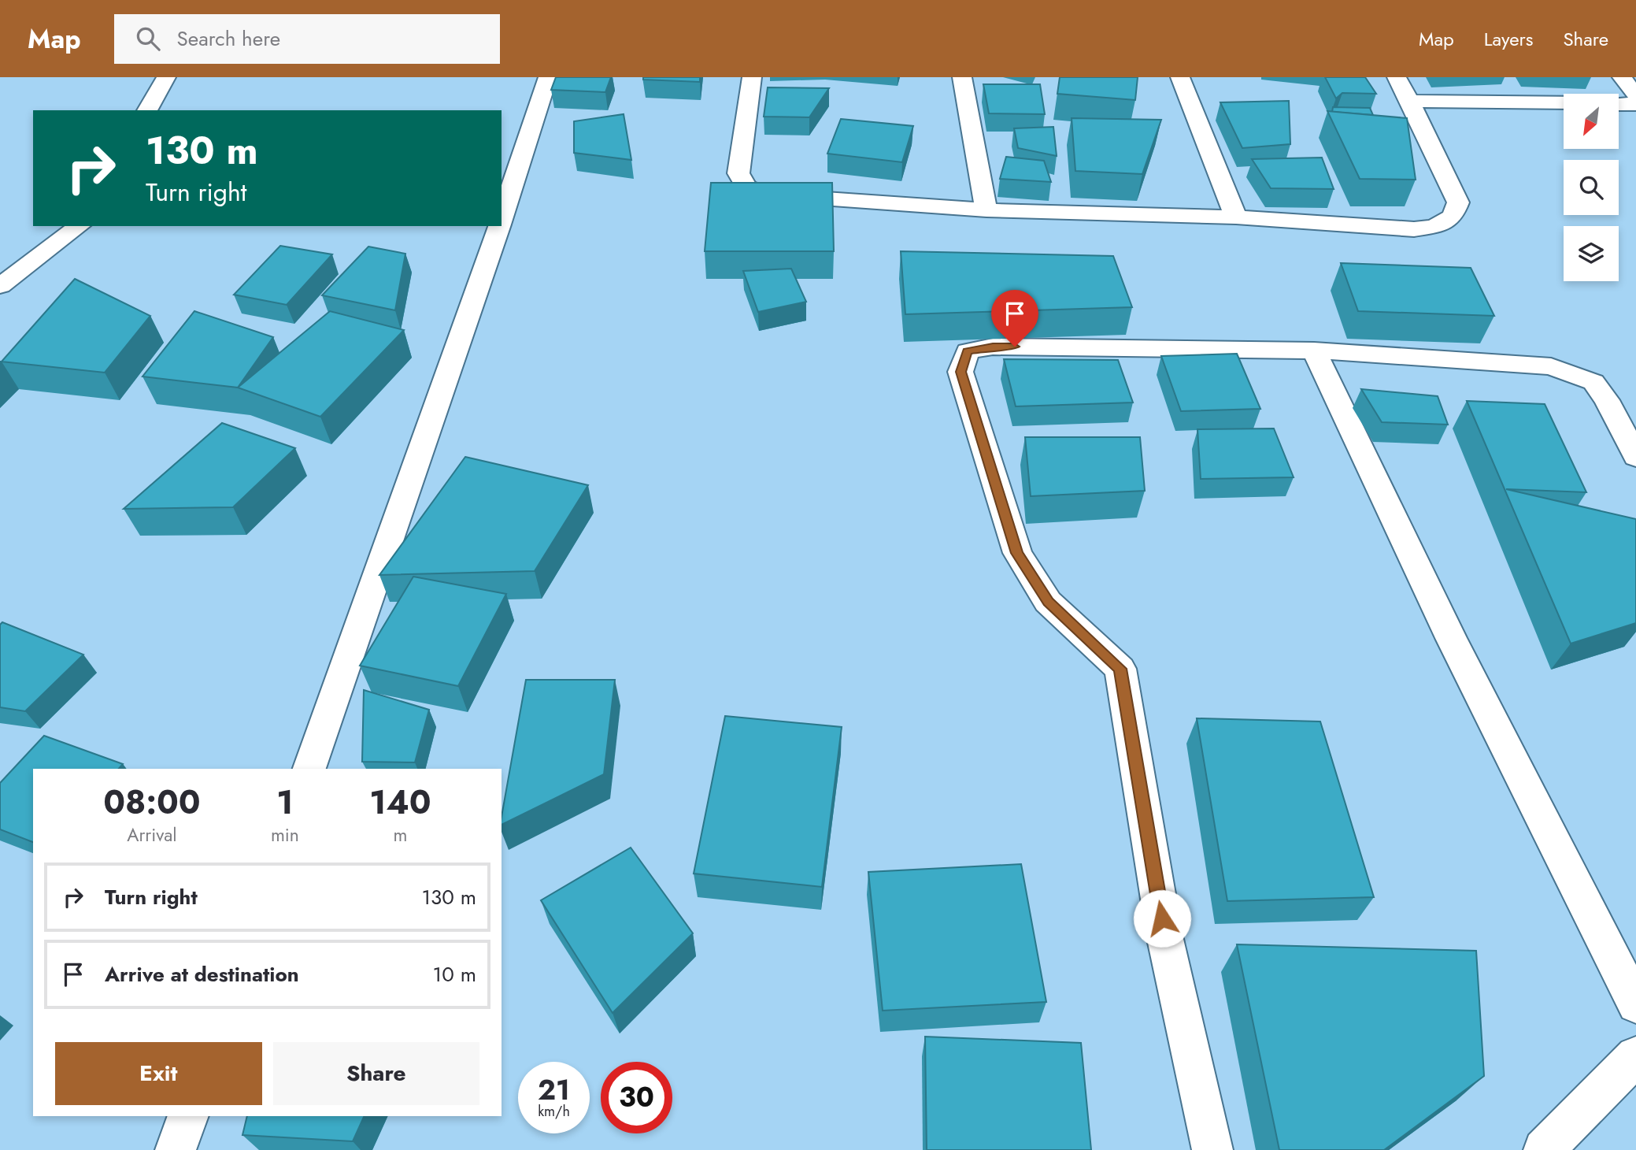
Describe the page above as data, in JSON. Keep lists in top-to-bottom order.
{
  "north": "bottom left",
  "page": {
    "header": "Map",
    "search": "Search here",
    "nav": ["Map", "Layers", "Share"],
    "turn": ["130 m", "Turn right"],
    "eta": [
      "08:00",
      "Arrival",
      "1",
      "min",
      "140",
      "m"
    ],
    "list": [
      {
        "name": "Turn right",
        "value": "130 m"
      },
      {
        "name": "Arrive at destination",
        "value": "10 m"
      }
    ],
    "buttons": ["Exit", "Share"],
    "speed": "21 km/h",
    "limit": "30"
  }
}
